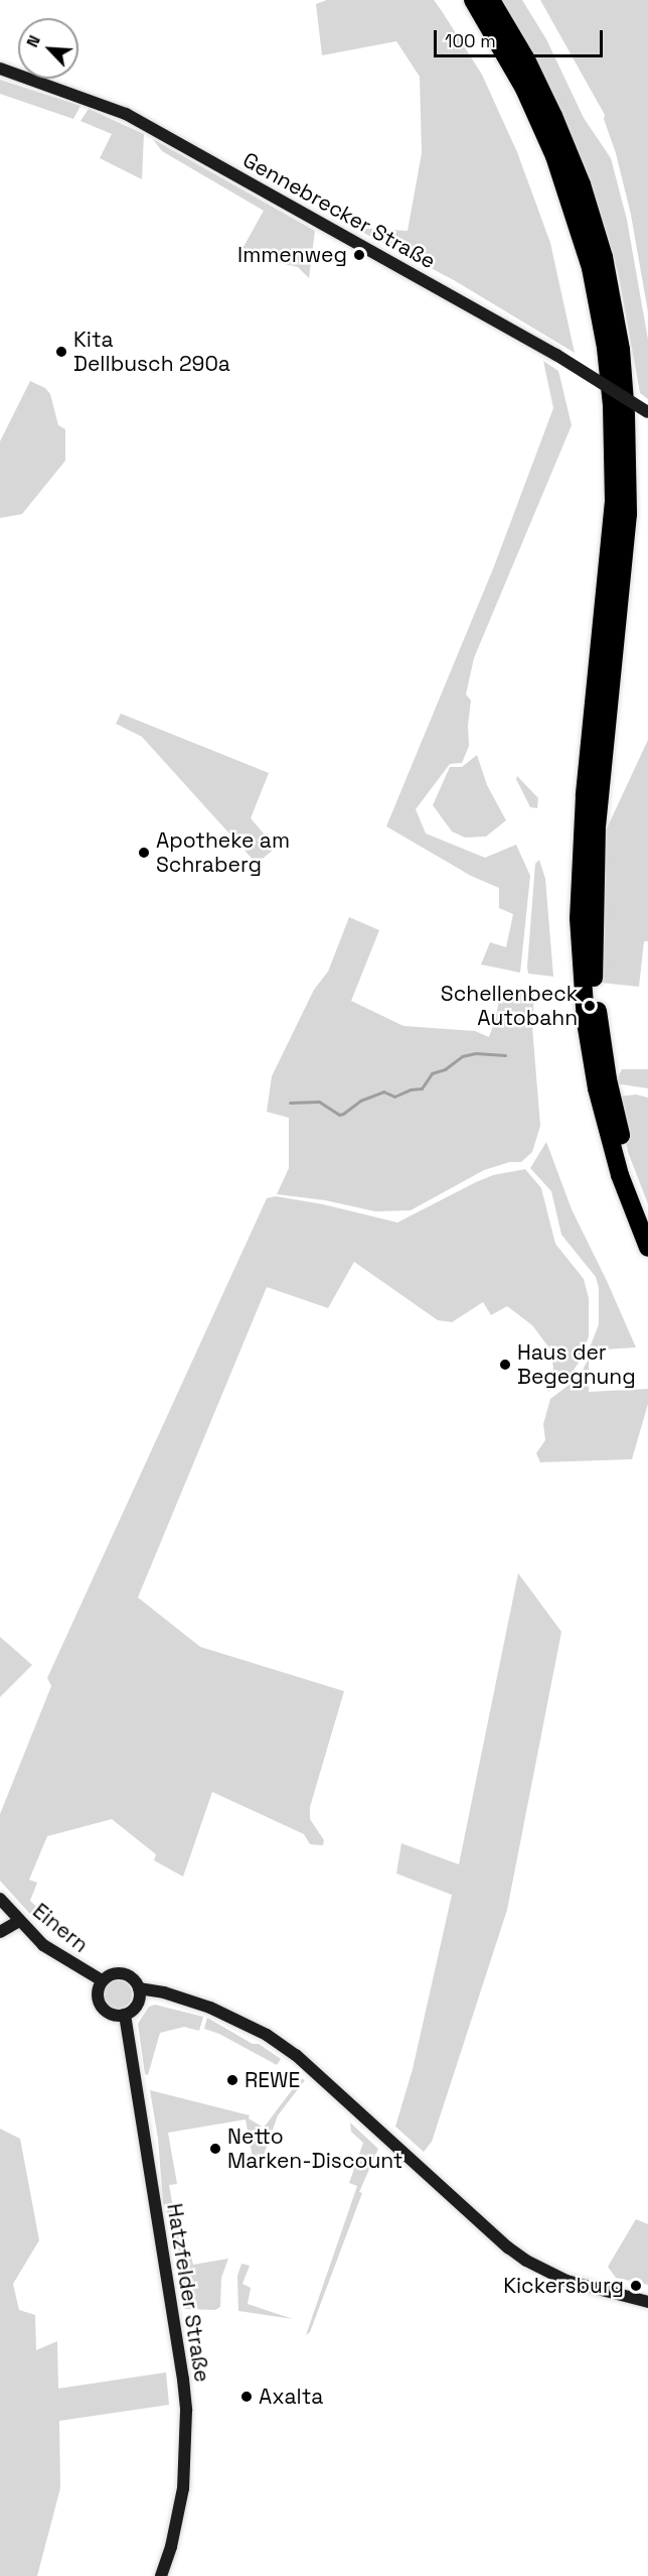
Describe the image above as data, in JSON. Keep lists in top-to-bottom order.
{
  "streets": {
    "main road": ["Gennebrecker Straße", "Einern", "Hatzfelder Straße"]
  },
  "crossings": [
    ["Einern", "Hatzfelder Straße"]
  ],
  "places": [
    "Immenweg",
    "Kita Dellbusch 290a",
    "Apotheke am Schraberg",
    "Schellenbeck Autobahn",
    "Haus der Begegnung",
    "REWE",
    "Netto Marken-Discount",
    "Kickersburg",
    "Axalta"
  ],
  "scale_bar": "100 m",
  "north": "top left"
}
